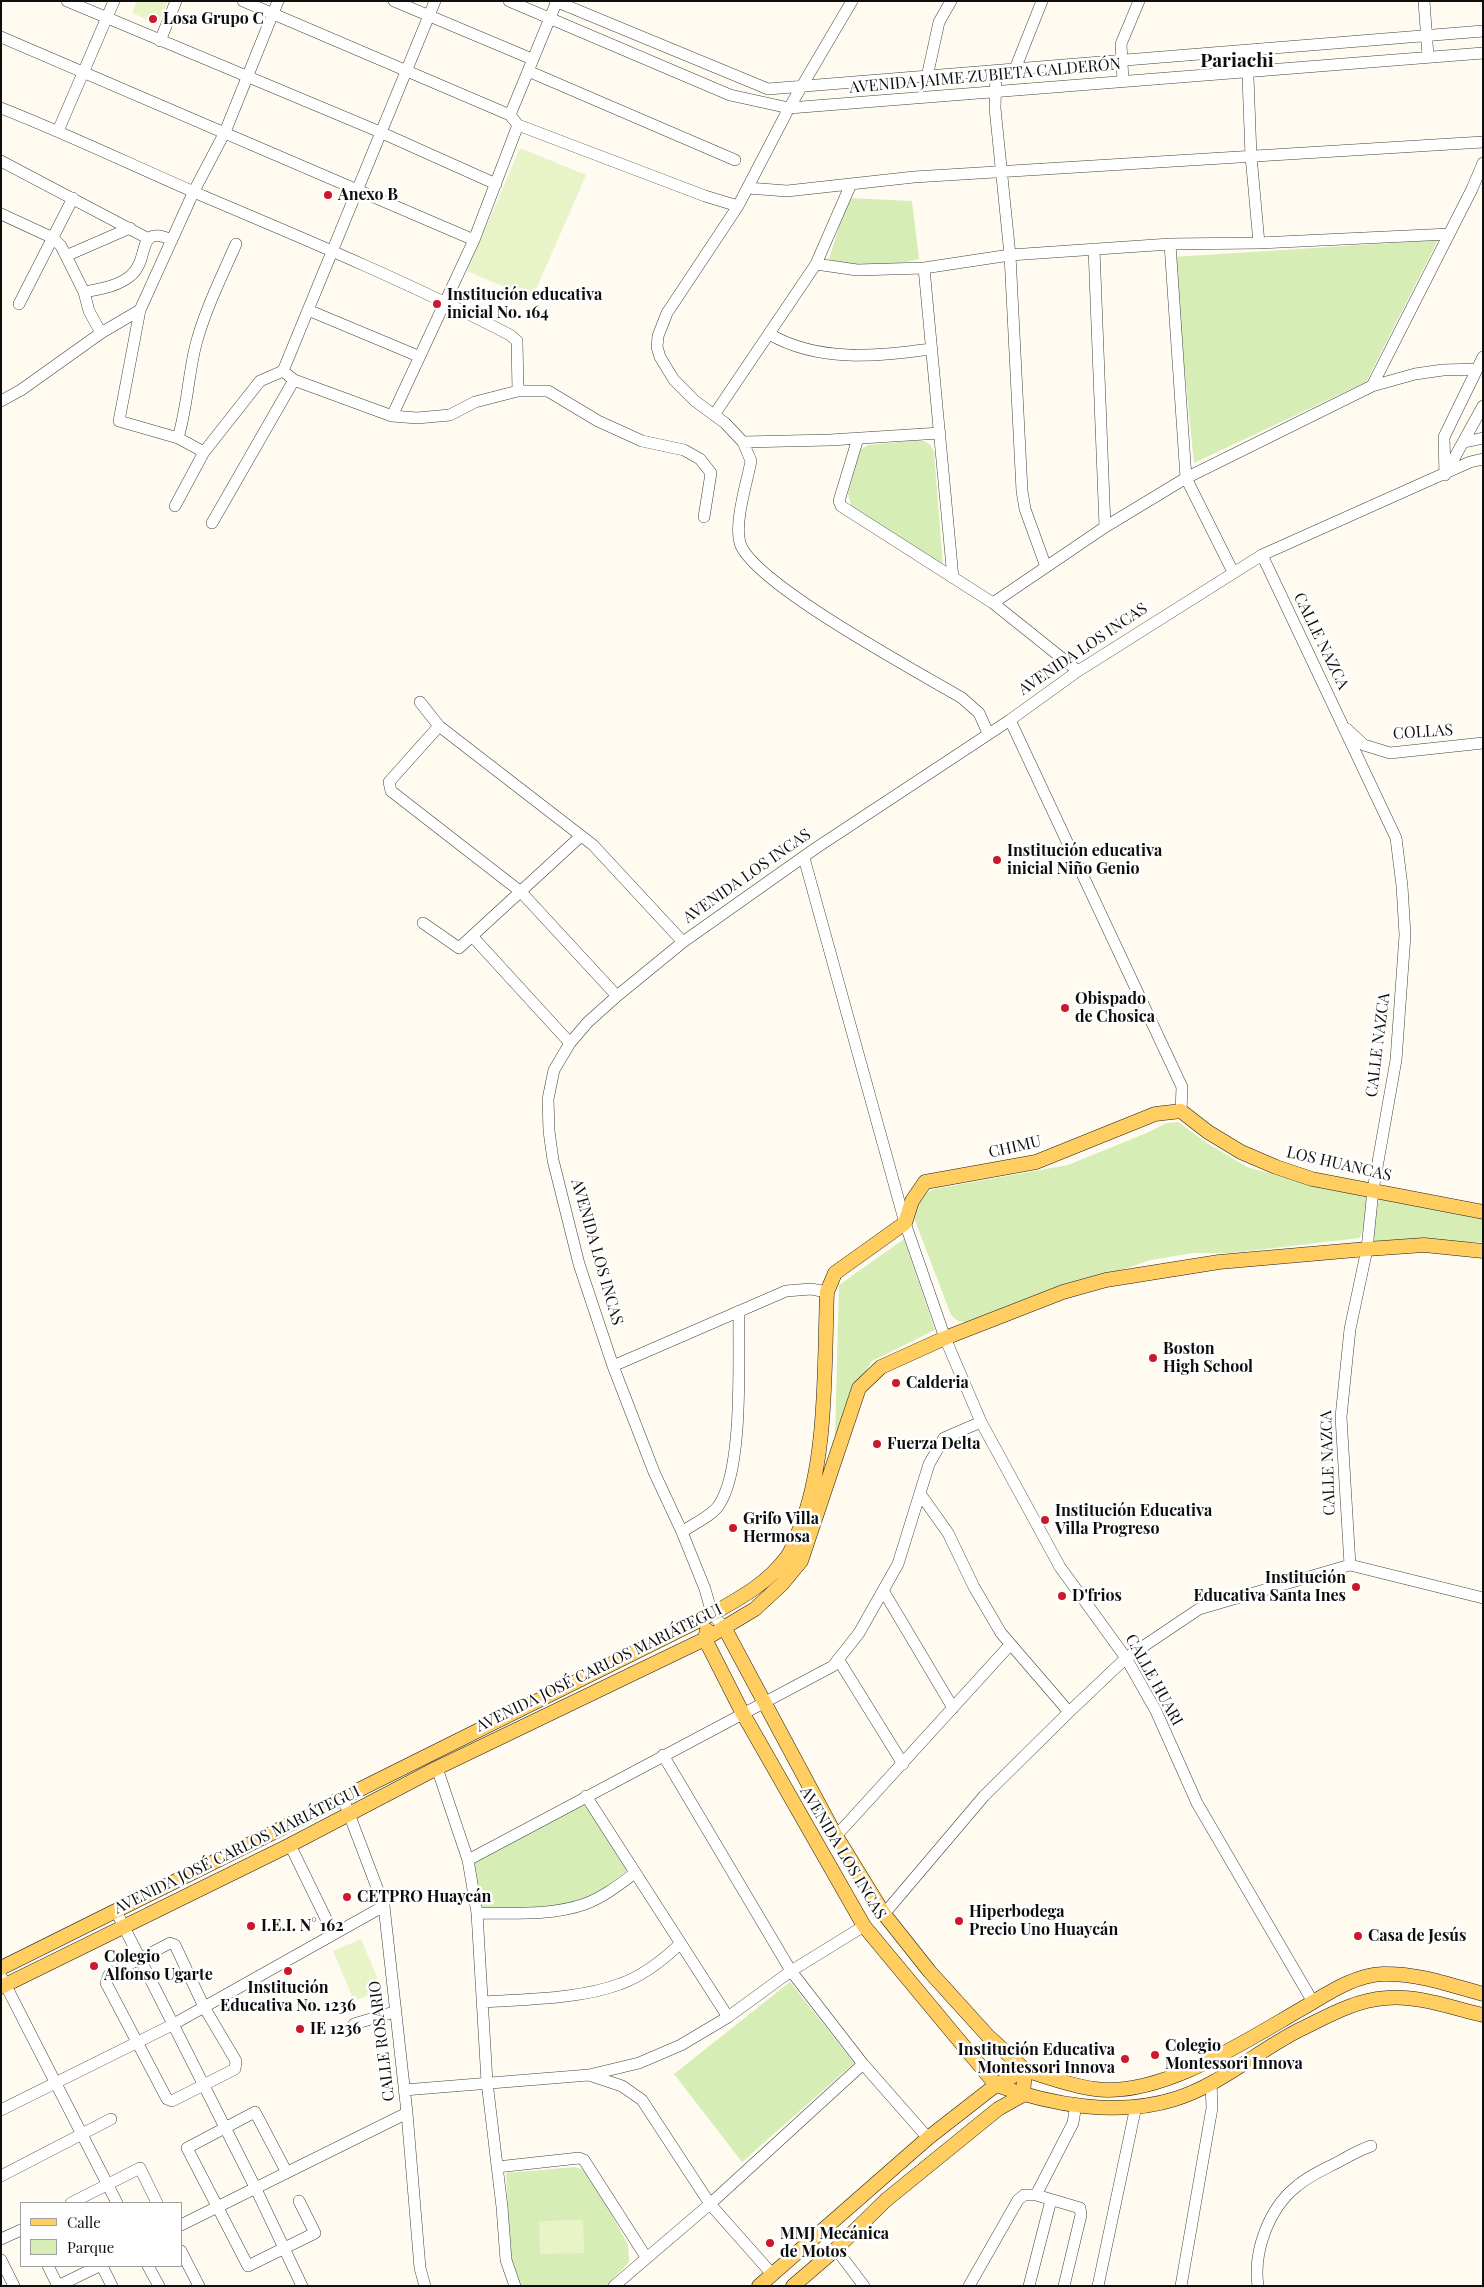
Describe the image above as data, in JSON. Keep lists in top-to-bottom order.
{
  "streets": {
    "main road": [
      "AVENIDA LOS INCAS",
      "CHIMU",
      "LOS HUANCAS",
      "AVENIDA JOSÉ CARLOS MARIÁTEGUI"
    ],
    "street": [
      "AVENIDA JAIME ZUBIETA CALDERÓN",
      "CALLE NAZCA",
      "COLLAS",
      "CALLE HUARI",
      "CALLE ROSARIO"
    ]
  },
  "crossings": [
    ["CALLE NAZCA", "AVENIDA LOS INCAS"],
    ["CALLE NAZCA", "COLLAS"],
    ["CALLE NAZCA", "LOS HUANCAS"],
    ["CALLE NAZCA", "AVENIDA JOSÉ CARLOS MARIÁTEGUI"],
    ["AVENIDA LOS INCAS", "AVENIDA JOSÉ CARLOS MARIÁTEGUI"],
    ["AVENIDA LOS INCAS", "CALLE HUARI"],
    ["CHIMU", "LOS HUANCAS"],
    ["CHIMU", "CALLE HUARI"],
    ["AVENIDA JOSÉ CARLOS MARIÁTEGUI", "CALLE HUARI"],
    ["AVENIDA JOSÉ CARLOS MARIÁTEGUI", "CALLE ROSARIO"]
  ],
  "districts": ["Pariachi"],
  "places": [
    "Losa Grupo C",
    "Anexo B",
    "Institución educativa inicial No. 164",
    "Institución educativa inicial Niño Genio",
    "Obispado de Chosica",
    "Boston High School",
    "Calderia",
    "Fuerza Delta",
    "Institución Educativa Villa Progreso",
    "Grifo Villa Hermosa",
    "Institución Educativa Santa Ines",
    "D'frios",
    "CETPRO Huaycán",
    "Hiperbodega Precio Uno Huaycán",
    "I.E.I. N° 162",
    "Casa de Jesús",
    "Colegio Alfonso Ugarte",
    "Institución Educativa No. 1236",
    "IE 1236",
    "Colegio Montessori Innova",
    "Institución Educativa Montessori Innova",
    "MMJ Mecánica de Motos"
  ],
  "legend": ["Calle", "Parque"]
}
